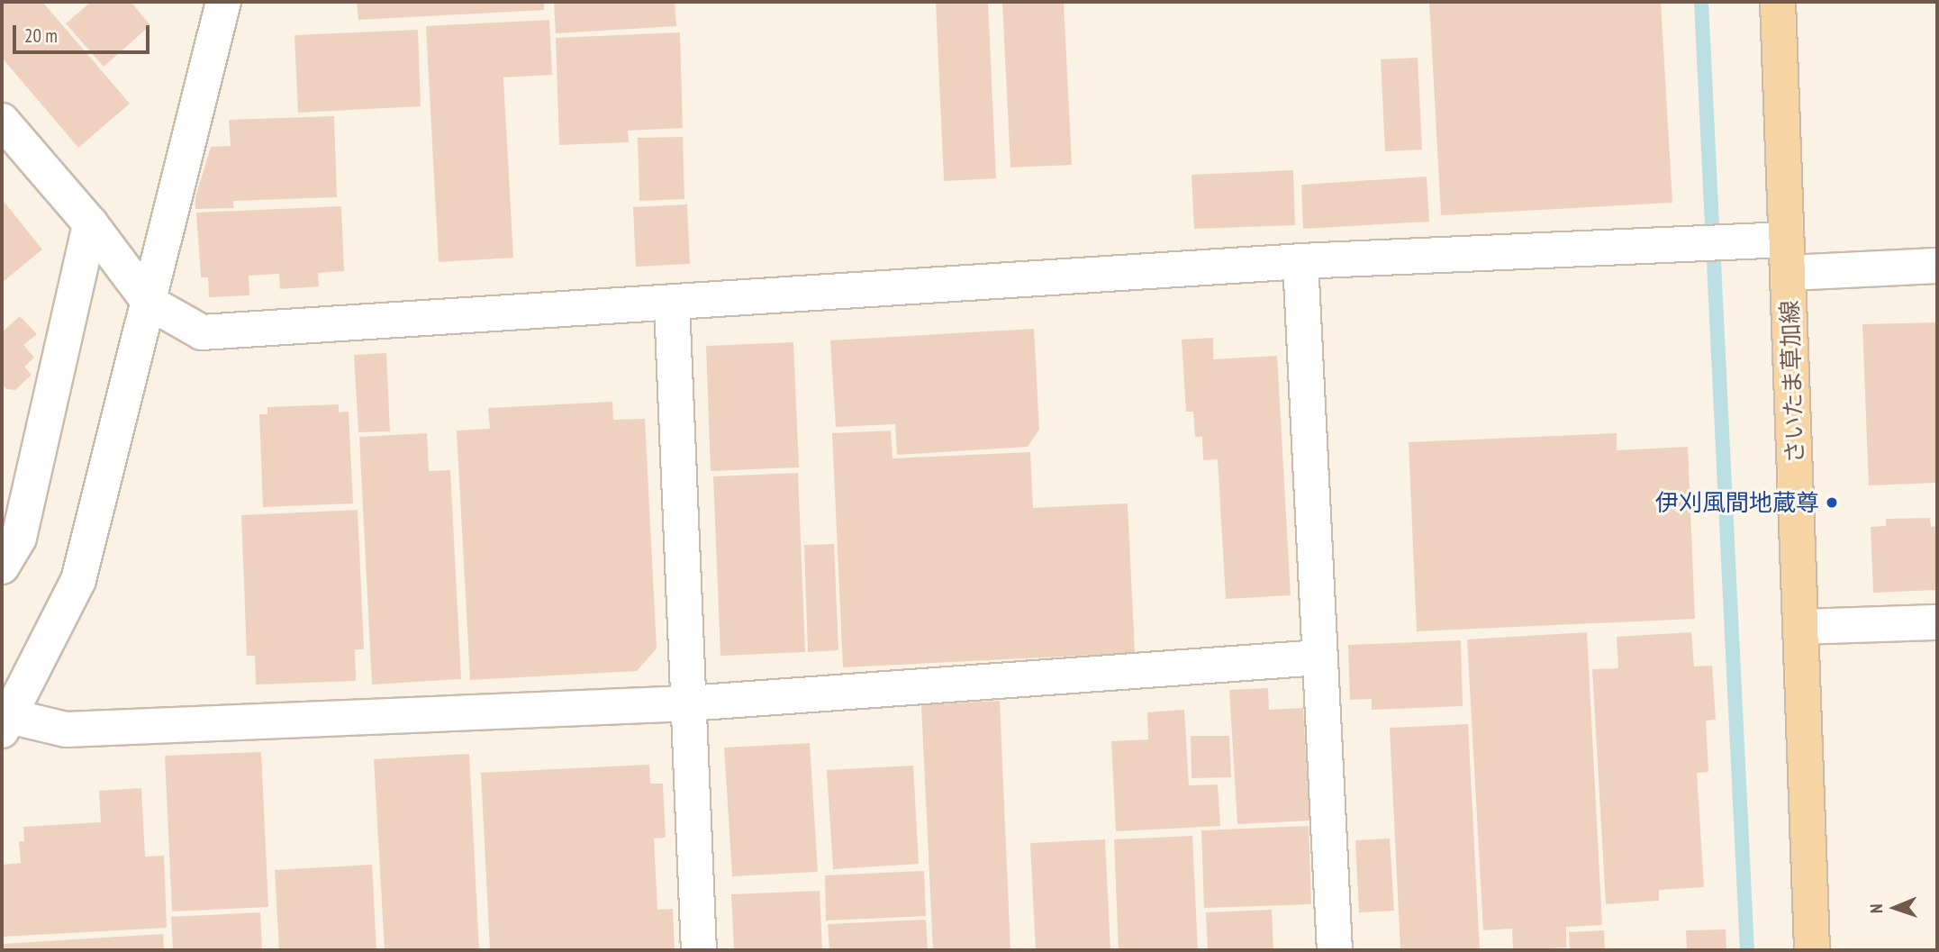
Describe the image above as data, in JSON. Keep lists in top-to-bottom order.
{
  "streets": {
    "main road": ["さいたま草加線"]
  },
  "places": ["伊刈風間地蔵尊"],
  "scale_bar": "20 m",
  "north": "left"
}
